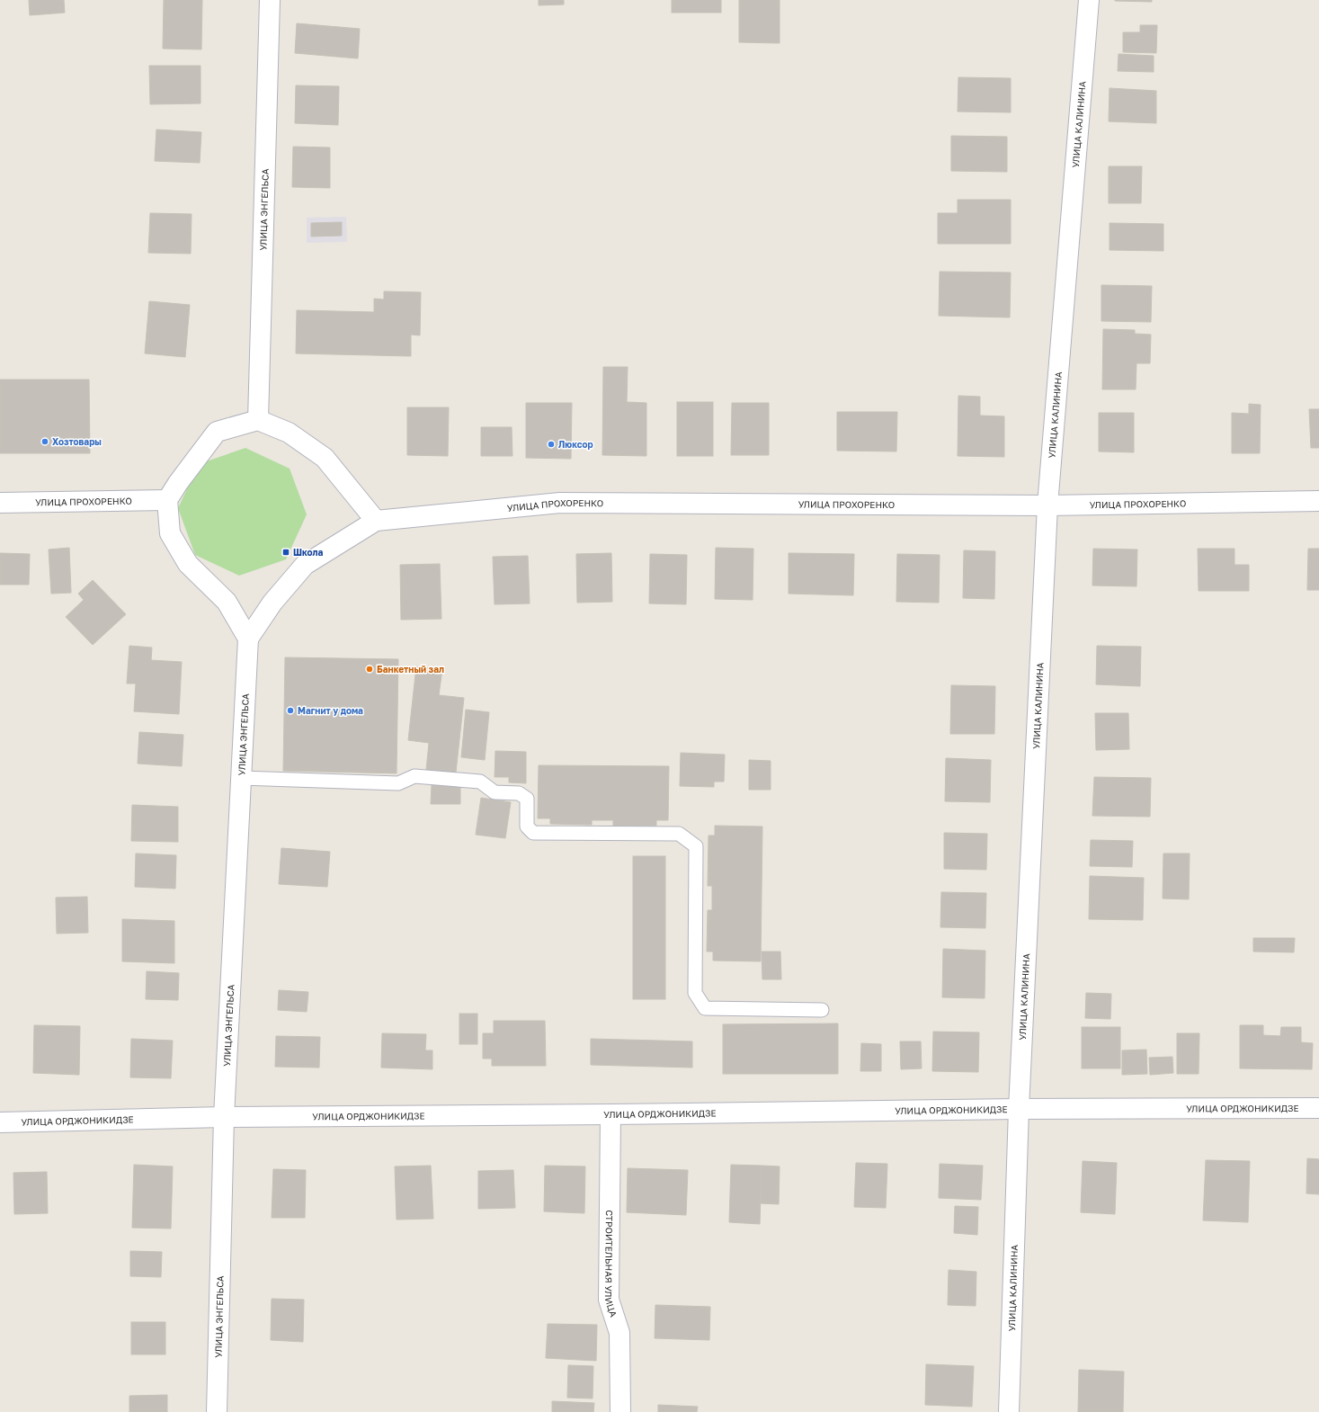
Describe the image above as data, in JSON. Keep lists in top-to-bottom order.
{
  "streets": {
    "street": [
      "УЛИЦА КАЛИНИНА",
      "УЛИЦА ЭНГЕЛЬСА",
      "УЛИЦА ПРОХОРЕНКО",
      "УЛИЦА ОРДЖОНИКИДЗЕ",
      "СТРОИТЕЛЬНАЯ УЛИЦА"
    ]
  },
  "crossings": [
    ["УЛИЦА КАЛИНИНА", "УЛИЦА ПРОХОРЕНКО"],
    ["УЛИЦА КАЛИНИНА", "УЛИЦА ОРДЖОНИКИДЗЕ"],
    ["УЛИЦА ЭНГЕЛЬСА", "УЛИЦА ПРОХОРЕНКО"],
    ["УЛИЦА ЭНГЕЛЬСА", "УЛИЦА ОРДЖОНИКИДЗЕ"],
    ["УЛИЦА ОРДЖОНИКИДЗЕ", "СТРОИТЕЛЬНАЯ УЛИЦА"]
  ],
  "places": {
    "other": [
      "Хозтовары",
      "Люксор",
      "Банкетный зал",
      "Магнит у дома"
    ],
    "transit": ["Школа"]
  }
}
